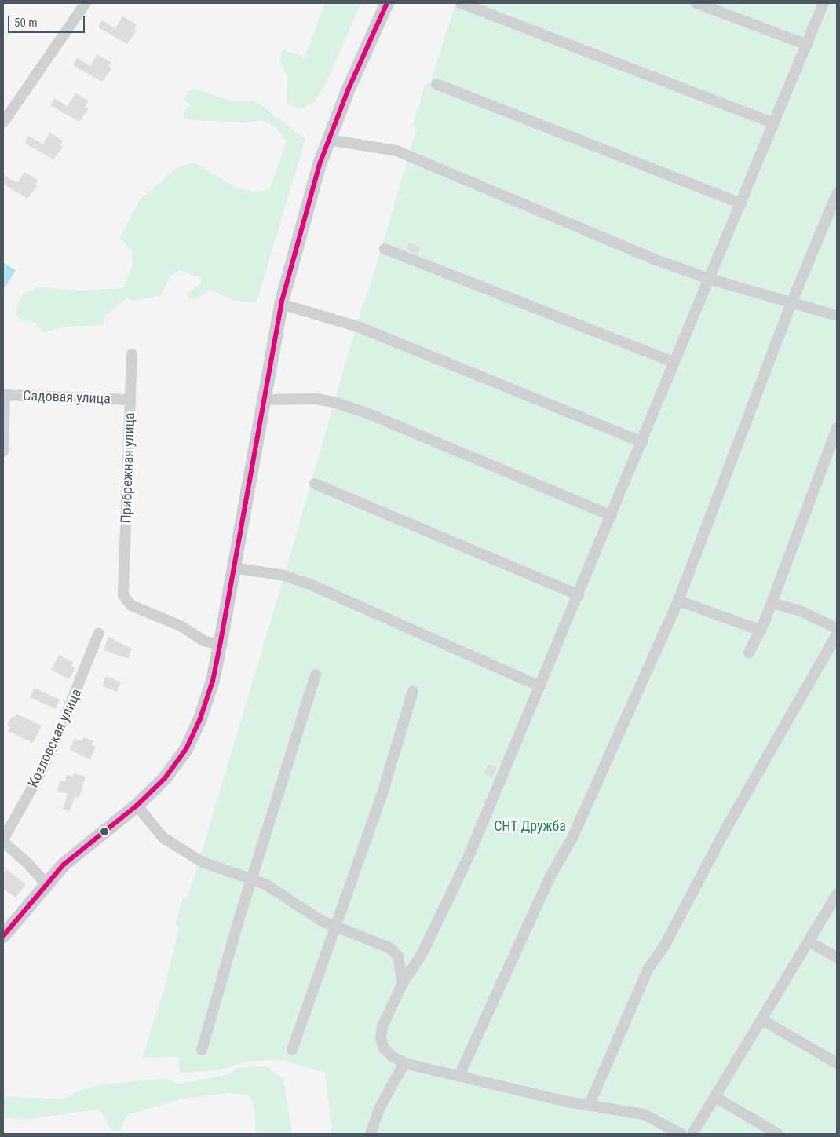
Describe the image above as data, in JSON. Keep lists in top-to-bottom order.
{
  "streets": {
    "street": ["Садовая улица", "Прибрежная улица", "Козловская улица"]
  },
  "crossings": [
    ["Садовая улица", "Прибрежная улица"]
  ],
  "parks": ["СНТ Дружба"],
  "scale_bar": "50 m"
}
